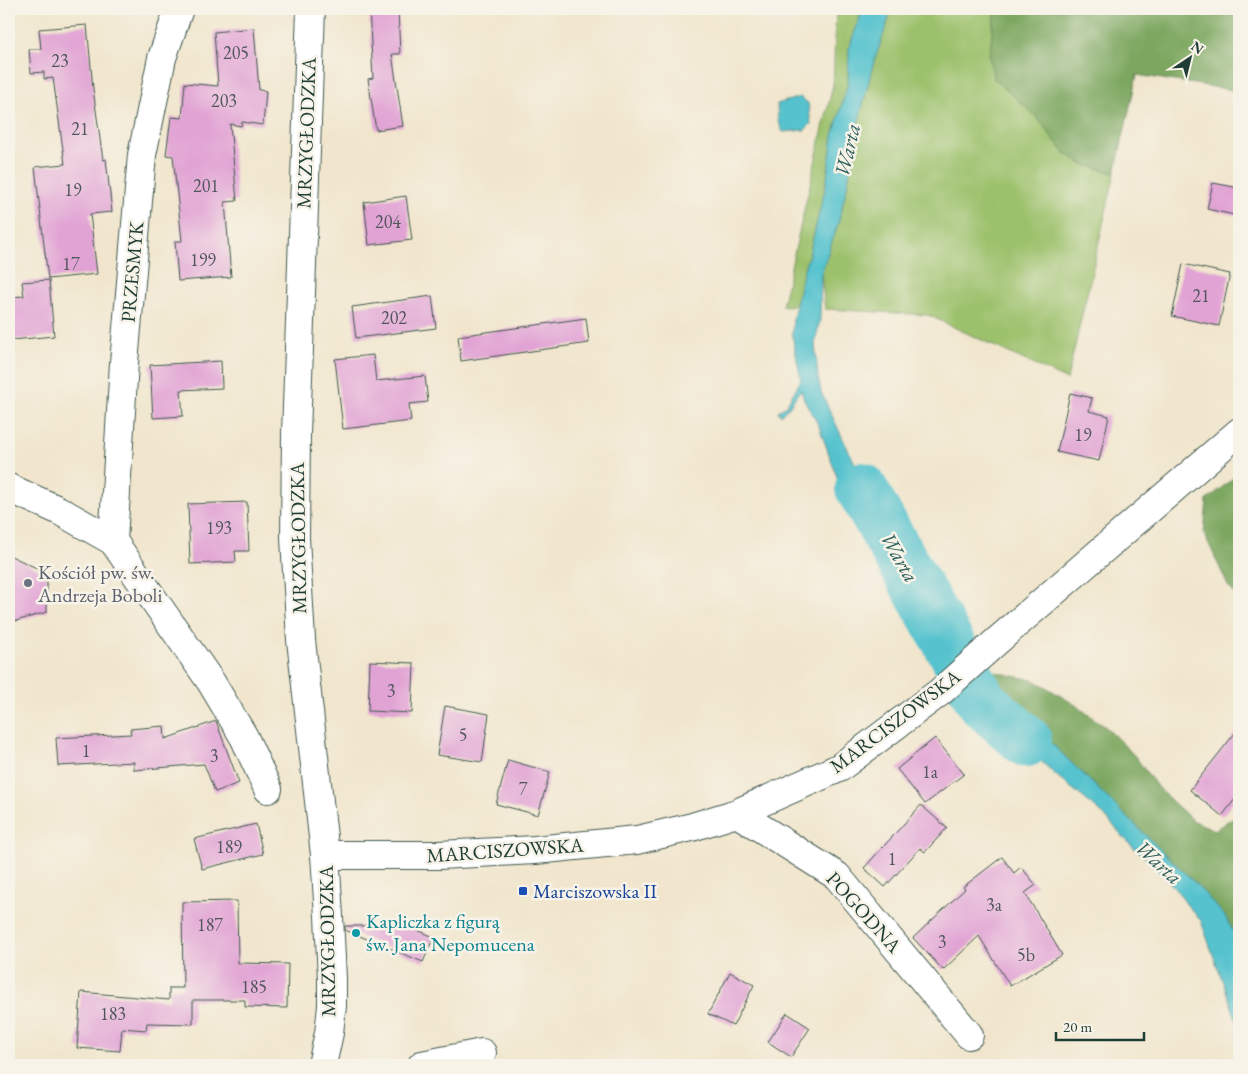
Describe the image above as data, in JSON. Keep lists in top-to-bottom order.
{
  "streets": {
    "street": [
      "MRZYGŁODZKA",
      "PRZESMYK",
      "MARCISZOWSKA",
      "POGODNA"
    ]
  },
  "crossings": [
    ["MRZYGŁODZKA", "MARCISZOWSKA"],
    ["MARCISZOWSKA", "POGODNA"]
  ],
  "water": ["Warta"],
  "places": {
    "other": ["Kościół pw. św. Andrzeja Boboli", "Kapliczka z figurą św. Jana Nepomucena"],
    "transit": ["Marciszowska II"]
  },
  "house_numbers": [
    "205",
    "23",
    "203",
    "21",
    "201",
    "19",
    "204",
    "199",
    "17",
    "21",
    "202",
    "19",
    "193",
    "3",
    "5",
    "1",
    "3",
    "1a",
    "7",
    "189",
    "1",
    "3a",
    "187",
    "3",
    "5b",
    "185",
    "183"
  ],
  "scale_bar": "20 m",
  "north": "top right"
}
